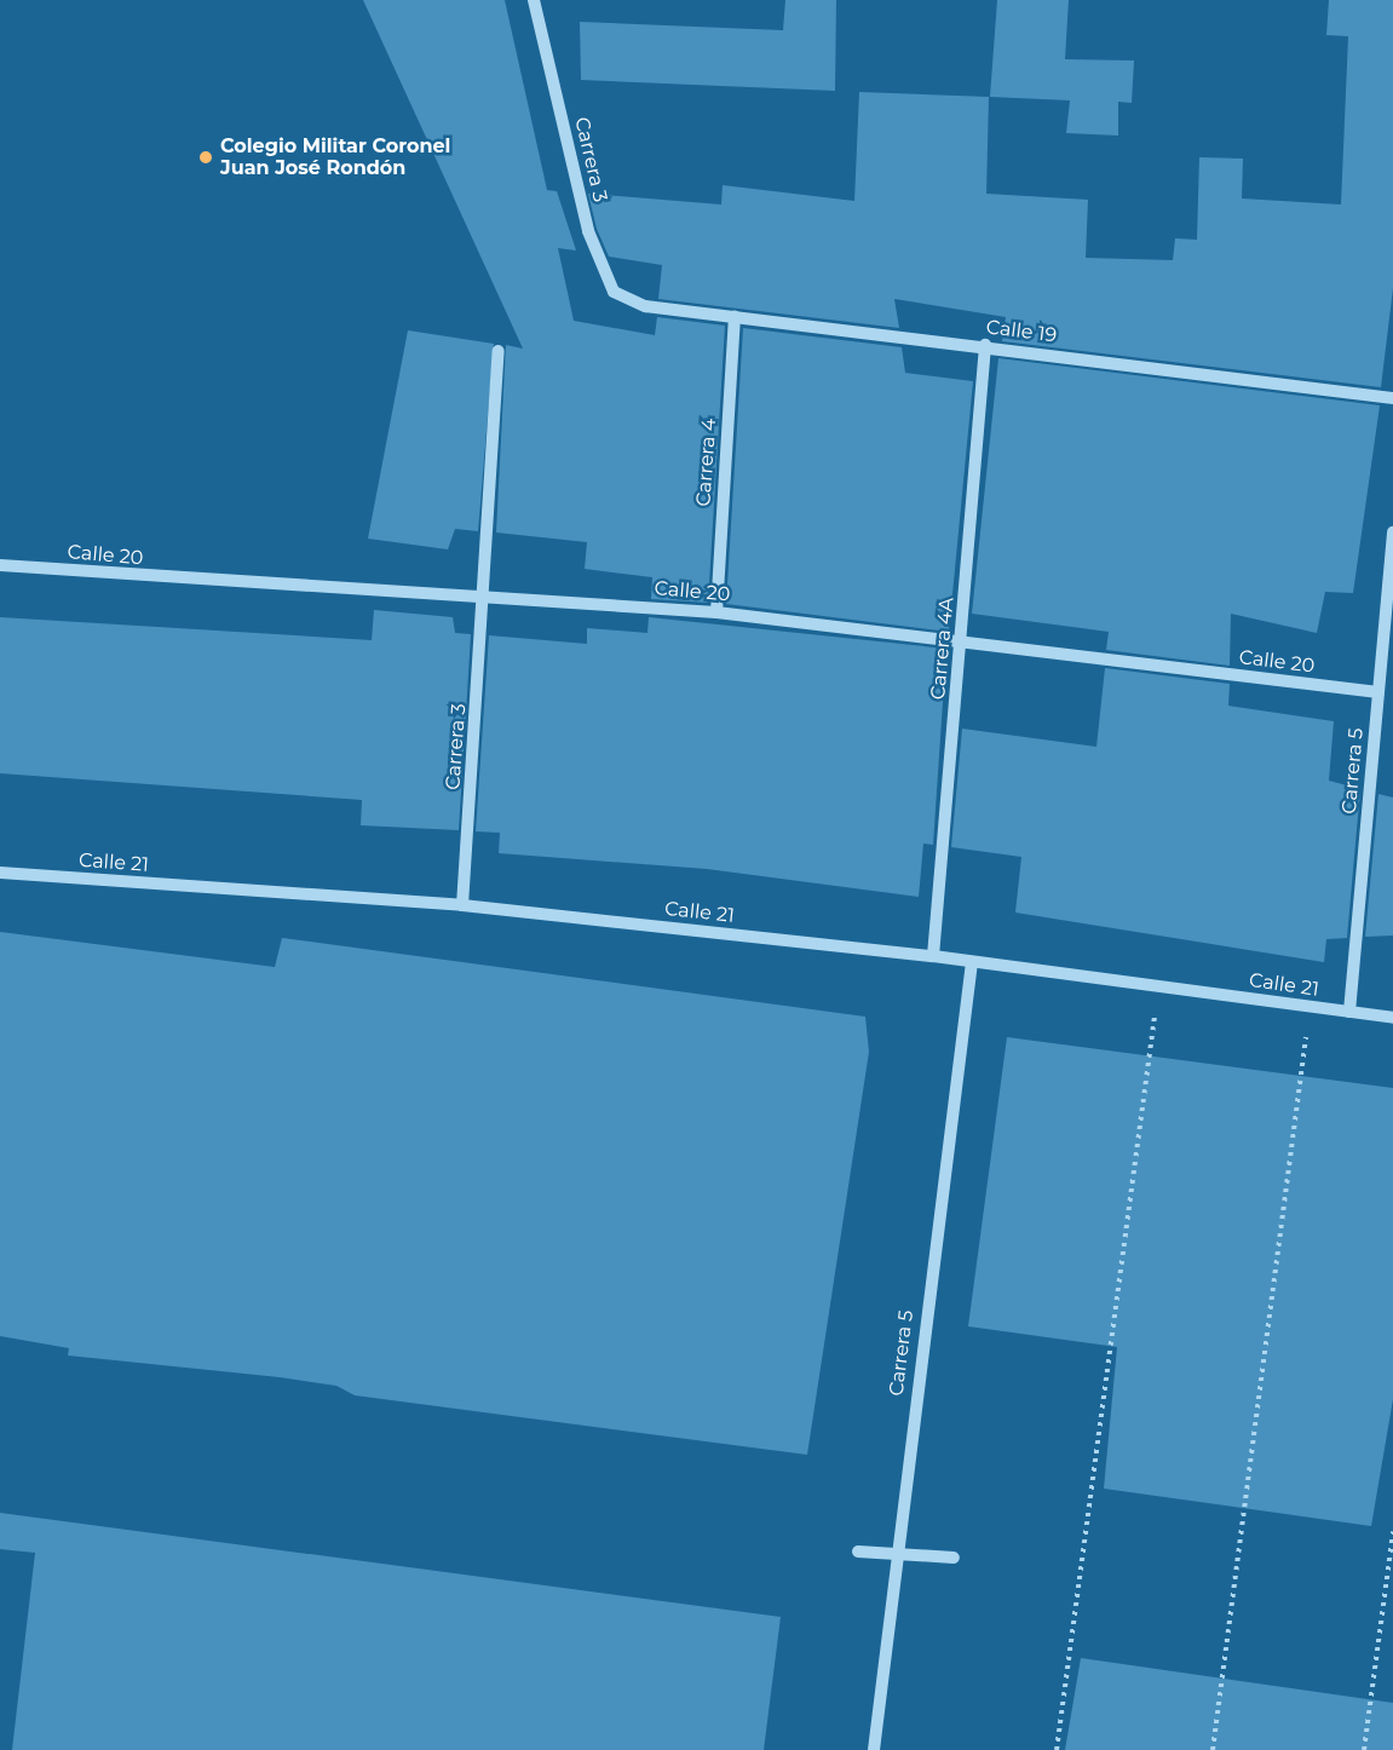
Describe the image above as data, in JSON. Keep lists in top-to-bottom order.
{
  "streets": {
    "street": [
      "Carrera 3",
      "Calle 19",
      "Carrera 4",
      "Calle 20",
      "Carrera 4A",
      "Carrera 5",
      "Calle 21"
    ]
  },
  "crossings": [
    ["Carrera 3", "Calle 19"],
    ["Carrera 3", "Calle 20"],
    ["Carrera 3", "Calle 21"],
    ["Calle 19", "Carrera 4"],
    ["Calle 19", "Carrera 4A"],
    ["Carrera 4", "Calle 20"],
    ["Calle 20", "Carrera 4A"],
    ["Calle 20", "Carrera 5"],
    ["Carrera 4A", "Calle 21"],
    ["Carrera 5", "Calle 21"]
  ],
  "places": ["Colegio Militar Coronel Juan José Rondón"]
}
